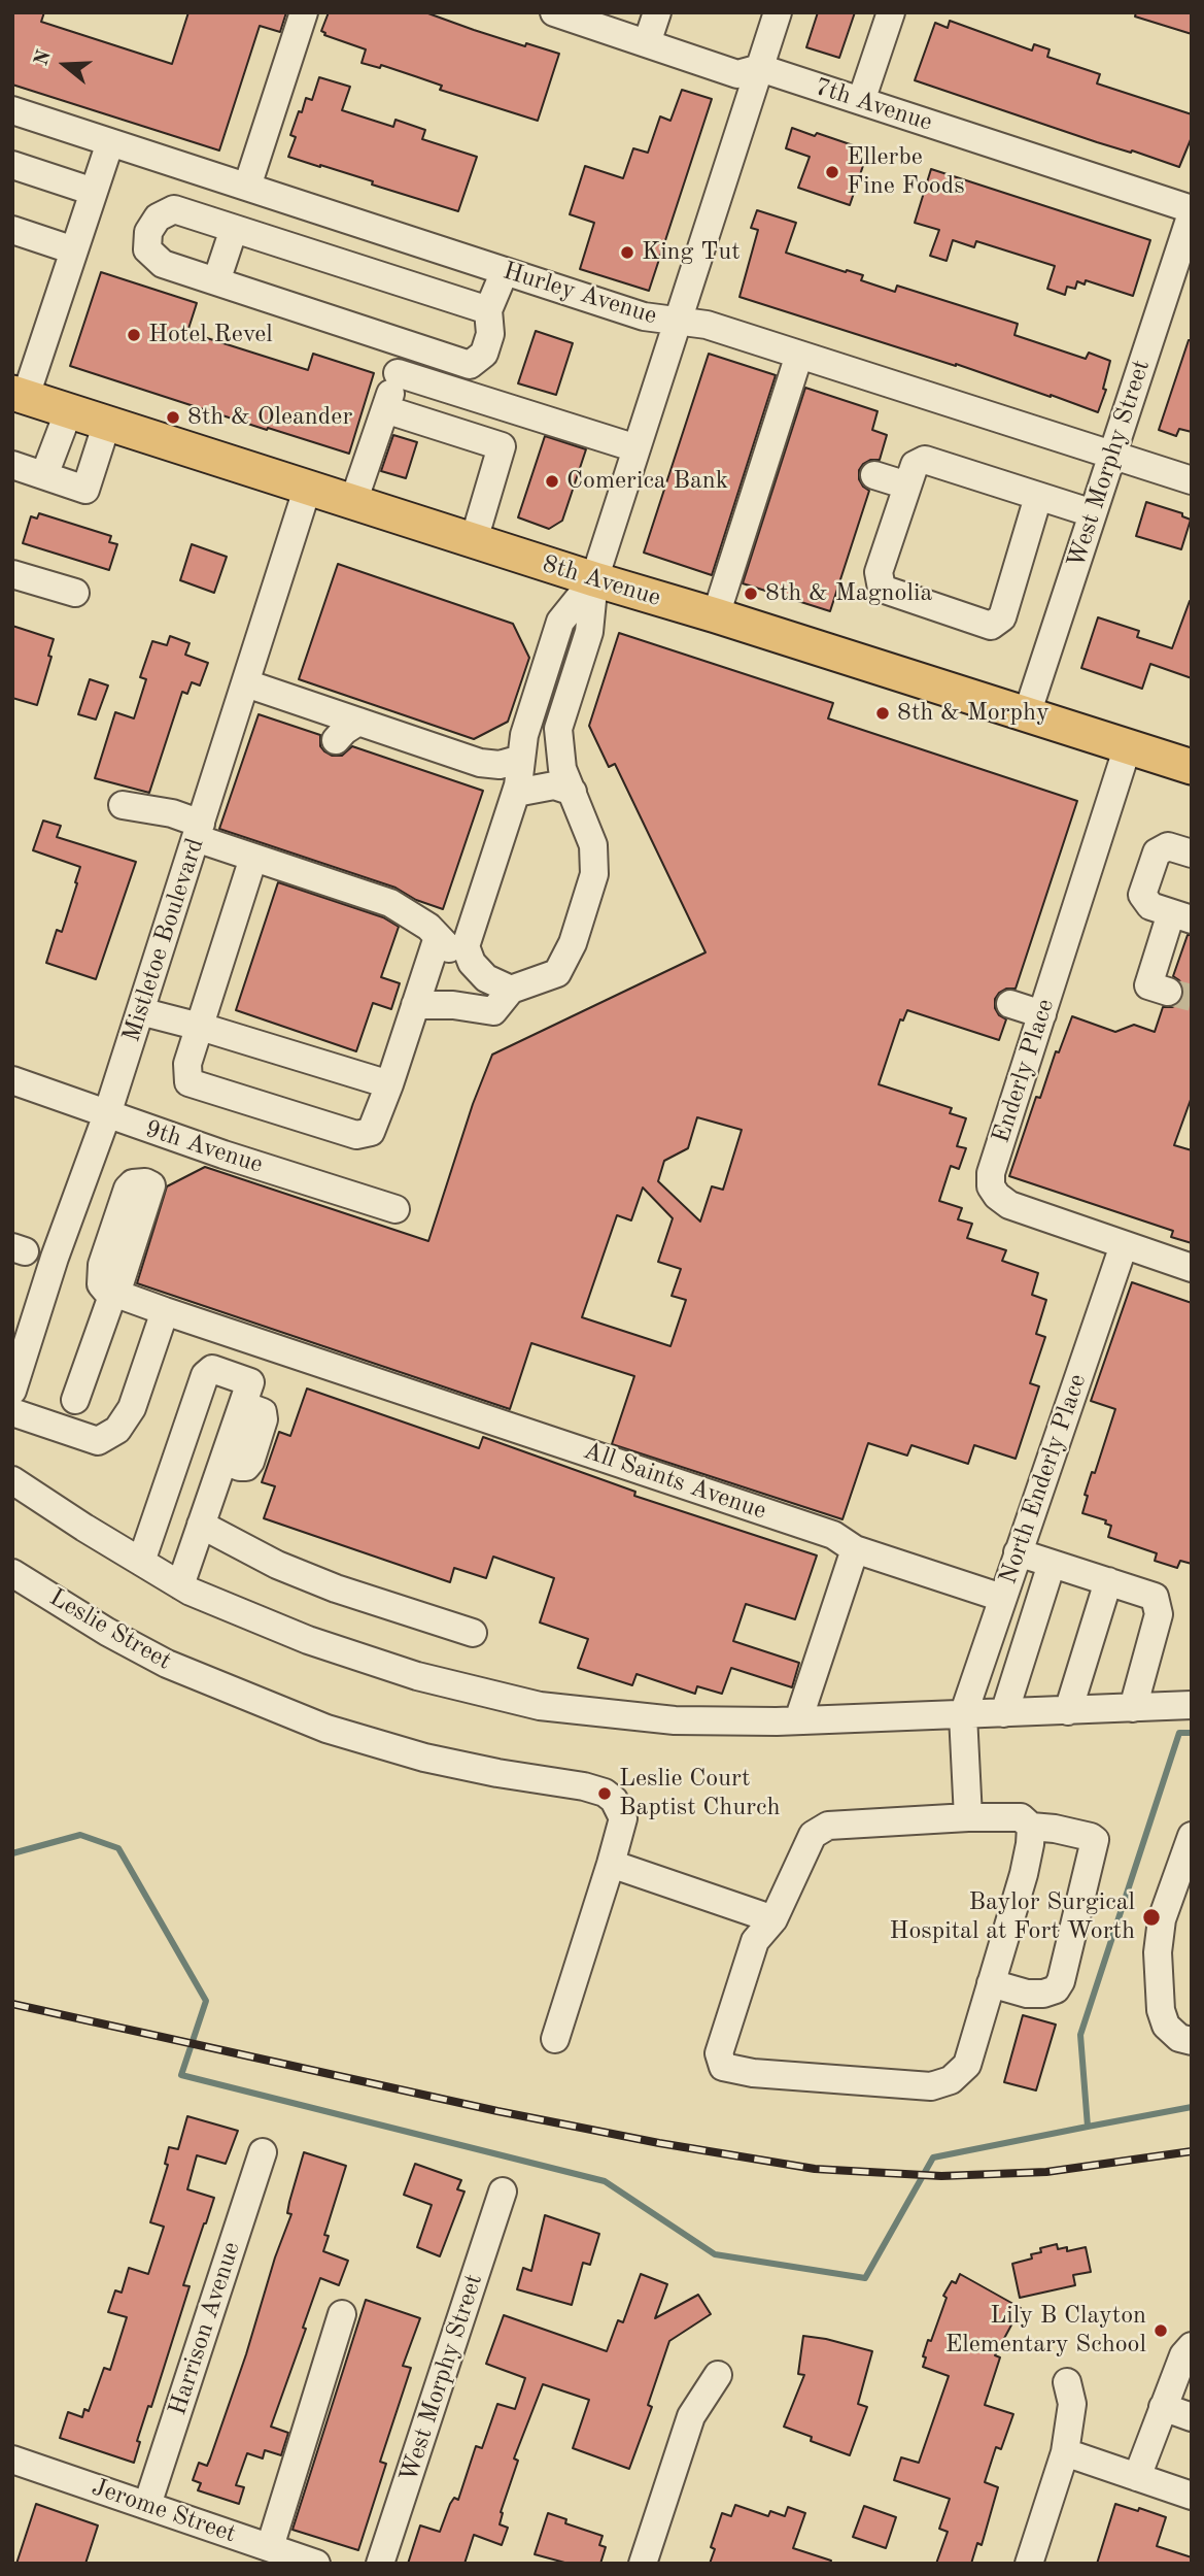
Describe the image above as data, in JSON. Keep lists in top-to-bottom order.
{
  "streets": {
    "main road": ["8th Avenue"],
    "street": [
      "7th Avenue",
      "Hurley Avenue",
      "West Morphy Street",
      "Mistletoe Boulevard",
      "Enderly Place",
      "9th Avenue",
      "North Enderly Place",
      "All Saints Avenue",
      "Leslie Street",
      "Harrison Avenue",
      "Jerome Street"
    ]
  },
  "crossings": [
    ["7th Avenue", "West Morphy Street"],
    ["Hurley Avenue", "West Morphy Street"],
    ["West Morphy Street", "8th Avenue"],
    ["8th Avenue", "Mistletoe Boulevard"],
    ["8th Avenue", "Enderly Place"],
    ["Mistletoe Boulevard", "9th Avenue"],
    ["Enderly Place", "North Enderly Place"],
    ["North Enderly Place", "All Saints Avenue"],
    ["Harrison Avenue", "Jerome Street"]
  ],
  "places": [
    "Ellerbe Fine Foods",
    "King Tut",
    "Hotel Revel",
    "8th & Oleander",
    "Comerica Bank",
    "8th & Magnolia",
    "8th & Morphy",
    "Leslie Court Baptist Church",
    "Baylor Surgical Hospital at Fort Worth",
    "Lily B Clayton Elementary School"
  ],
  "north": "left"
}
